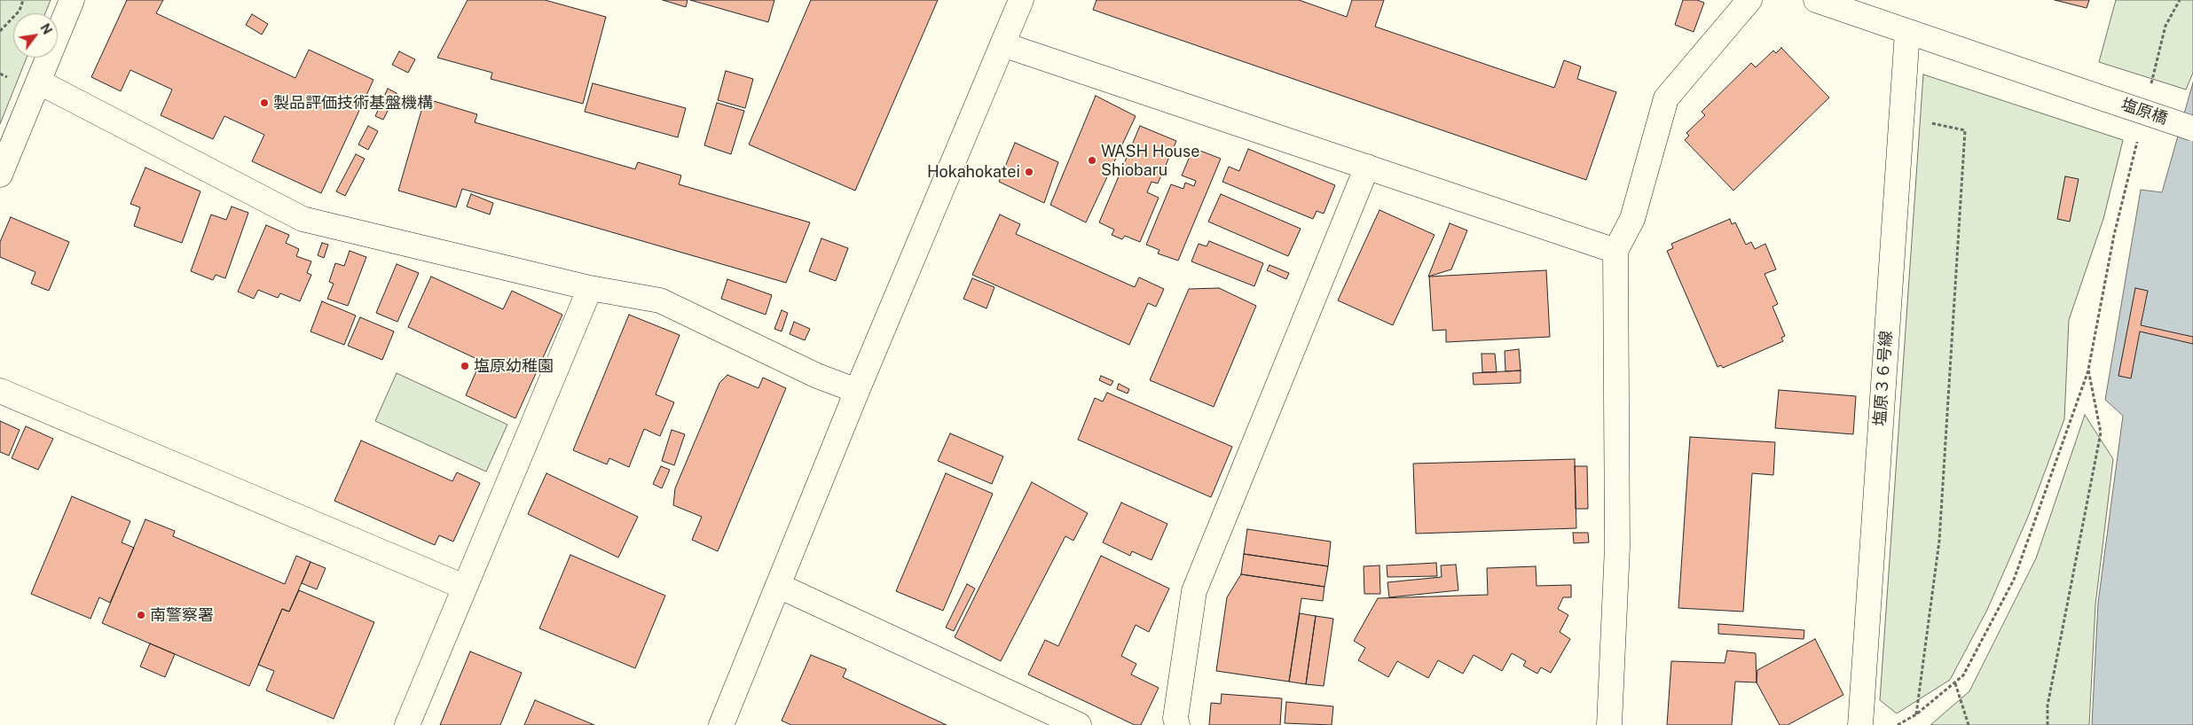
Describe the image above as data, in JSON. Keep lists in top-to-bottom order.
{
  "streets": {
    "street": ["塩原橋", "塩原３６号線"]
  },
  "crossings": [
    ["塩原橋", "塩原３６号線"]
  ],
  "places": [
    "製品評価技術基盤機構",
    "WASH House Shiobaru",
    "Hokahokatei",
    "塩原幼稚園",
    "南警察署"
  ],
  "north": "top right"
}
